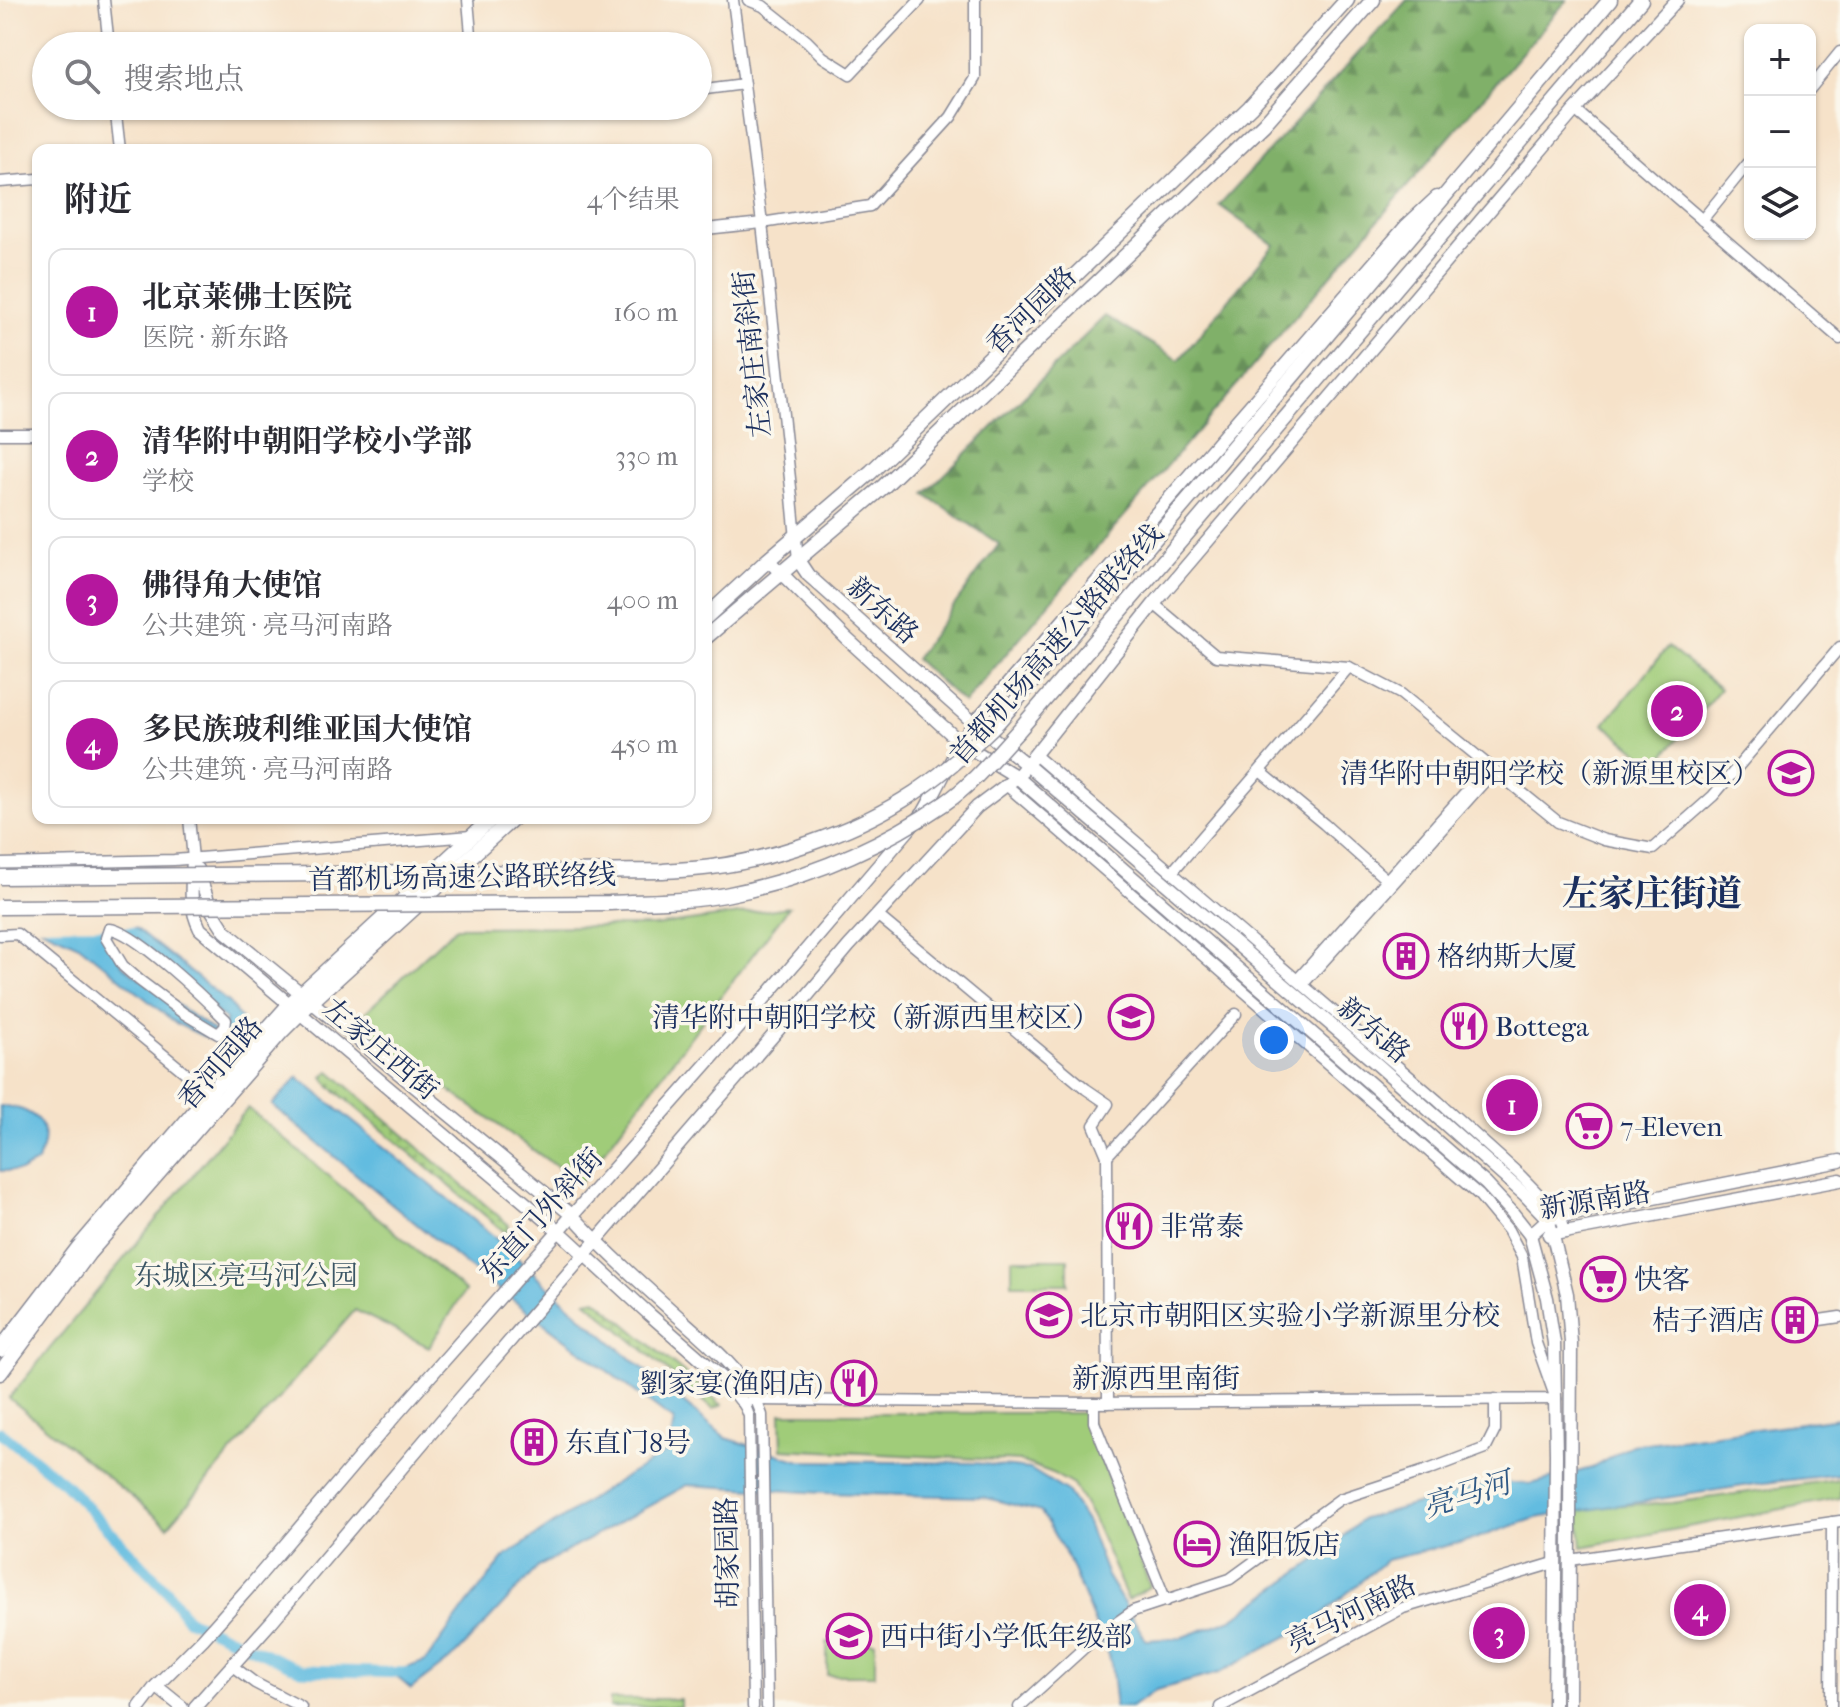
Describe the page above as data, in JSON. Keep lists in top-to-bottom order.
{
  "streets": {
    "highway": ["香河园路", "首都机场高速公路联络线"],
    "main road": [
      "新东路",
      "左家庄西街",
      "新源南路",
      "东直门外斜街"
    ],
    "street": [
      "左家庄南斜街",
      "新源西里南街",
      "胡家园路",
      "亮马河南路"
    ]
  },
  "crossings": [
    ["香河园路", "左家庄南斜街"],
    ["香河园路", "新东路"],
    ["香河园路", "左家庄西街"],
    ["左家庄南斜街", "新东路"],
    ["新东路", "新源南路"],
    ["新东路", "东直门外斜街"],
    ["新东路", "新源西里南街"],
    ["新东路", "亮马河南路"],
    ["首都机场高速公路联络线", "东直门外斜街"],
    ["左家庄西街", "东直门外斜街"],
    ["新源西里南街", "胡家园路"]
  ],
  "districts": ["左家庄街道"],
  "water": ["亮马河"],
  "parks": ["东城区亮马河公园"],
  "places": {
    "school or university": [
      "清华附中朝阳学校（新源里校区）",
      "清华附中朝阳学校（新源西里校区）",
      "北京市朝阳区实验小学新源里分校",
      "西中街小学低年级部"
    ],
    "building": ["格纳斯大厦", "桔子酒店", "东直门8号"],
    "restaurant": ["Bottega", "非常泰", "劉家宴(渔阳店)"],
    "supermarket": ["7-Eleven", "快客"],
    "hotel": ["渔阳饭店"]
  },
  "page": {
    "map_buttons": ["+", "−"],
    "search": "搜索地点",
    "heading": ["附近", "4个结果"],
    "list": [
      {
        "mark": "1",
        "name": "北京莱佛士医院",
        "note": "医院 · 新东路",
        "value": "160 m"
      },
      {
        "mark": "2",
        "name": "清华附中朝阳学校小学部",
        "note": "学校",
        "value": "330 m"
      },
      {
        "mark": "3",
        "name": "佛得角大使馆",
        "note": "公共建筑 · 亮马河南路",
        "value": "400 m"
      },
      {
        "mark": "4",
        "name": "多民族玻利维亚国大使馆",
        "note": "公共建筑 · 亮马河南路",
        "value": "450 m"
      }
    ],
    "pins": [
      "2",
      "1",
      "4",
      "3"
    ]
  }
}
